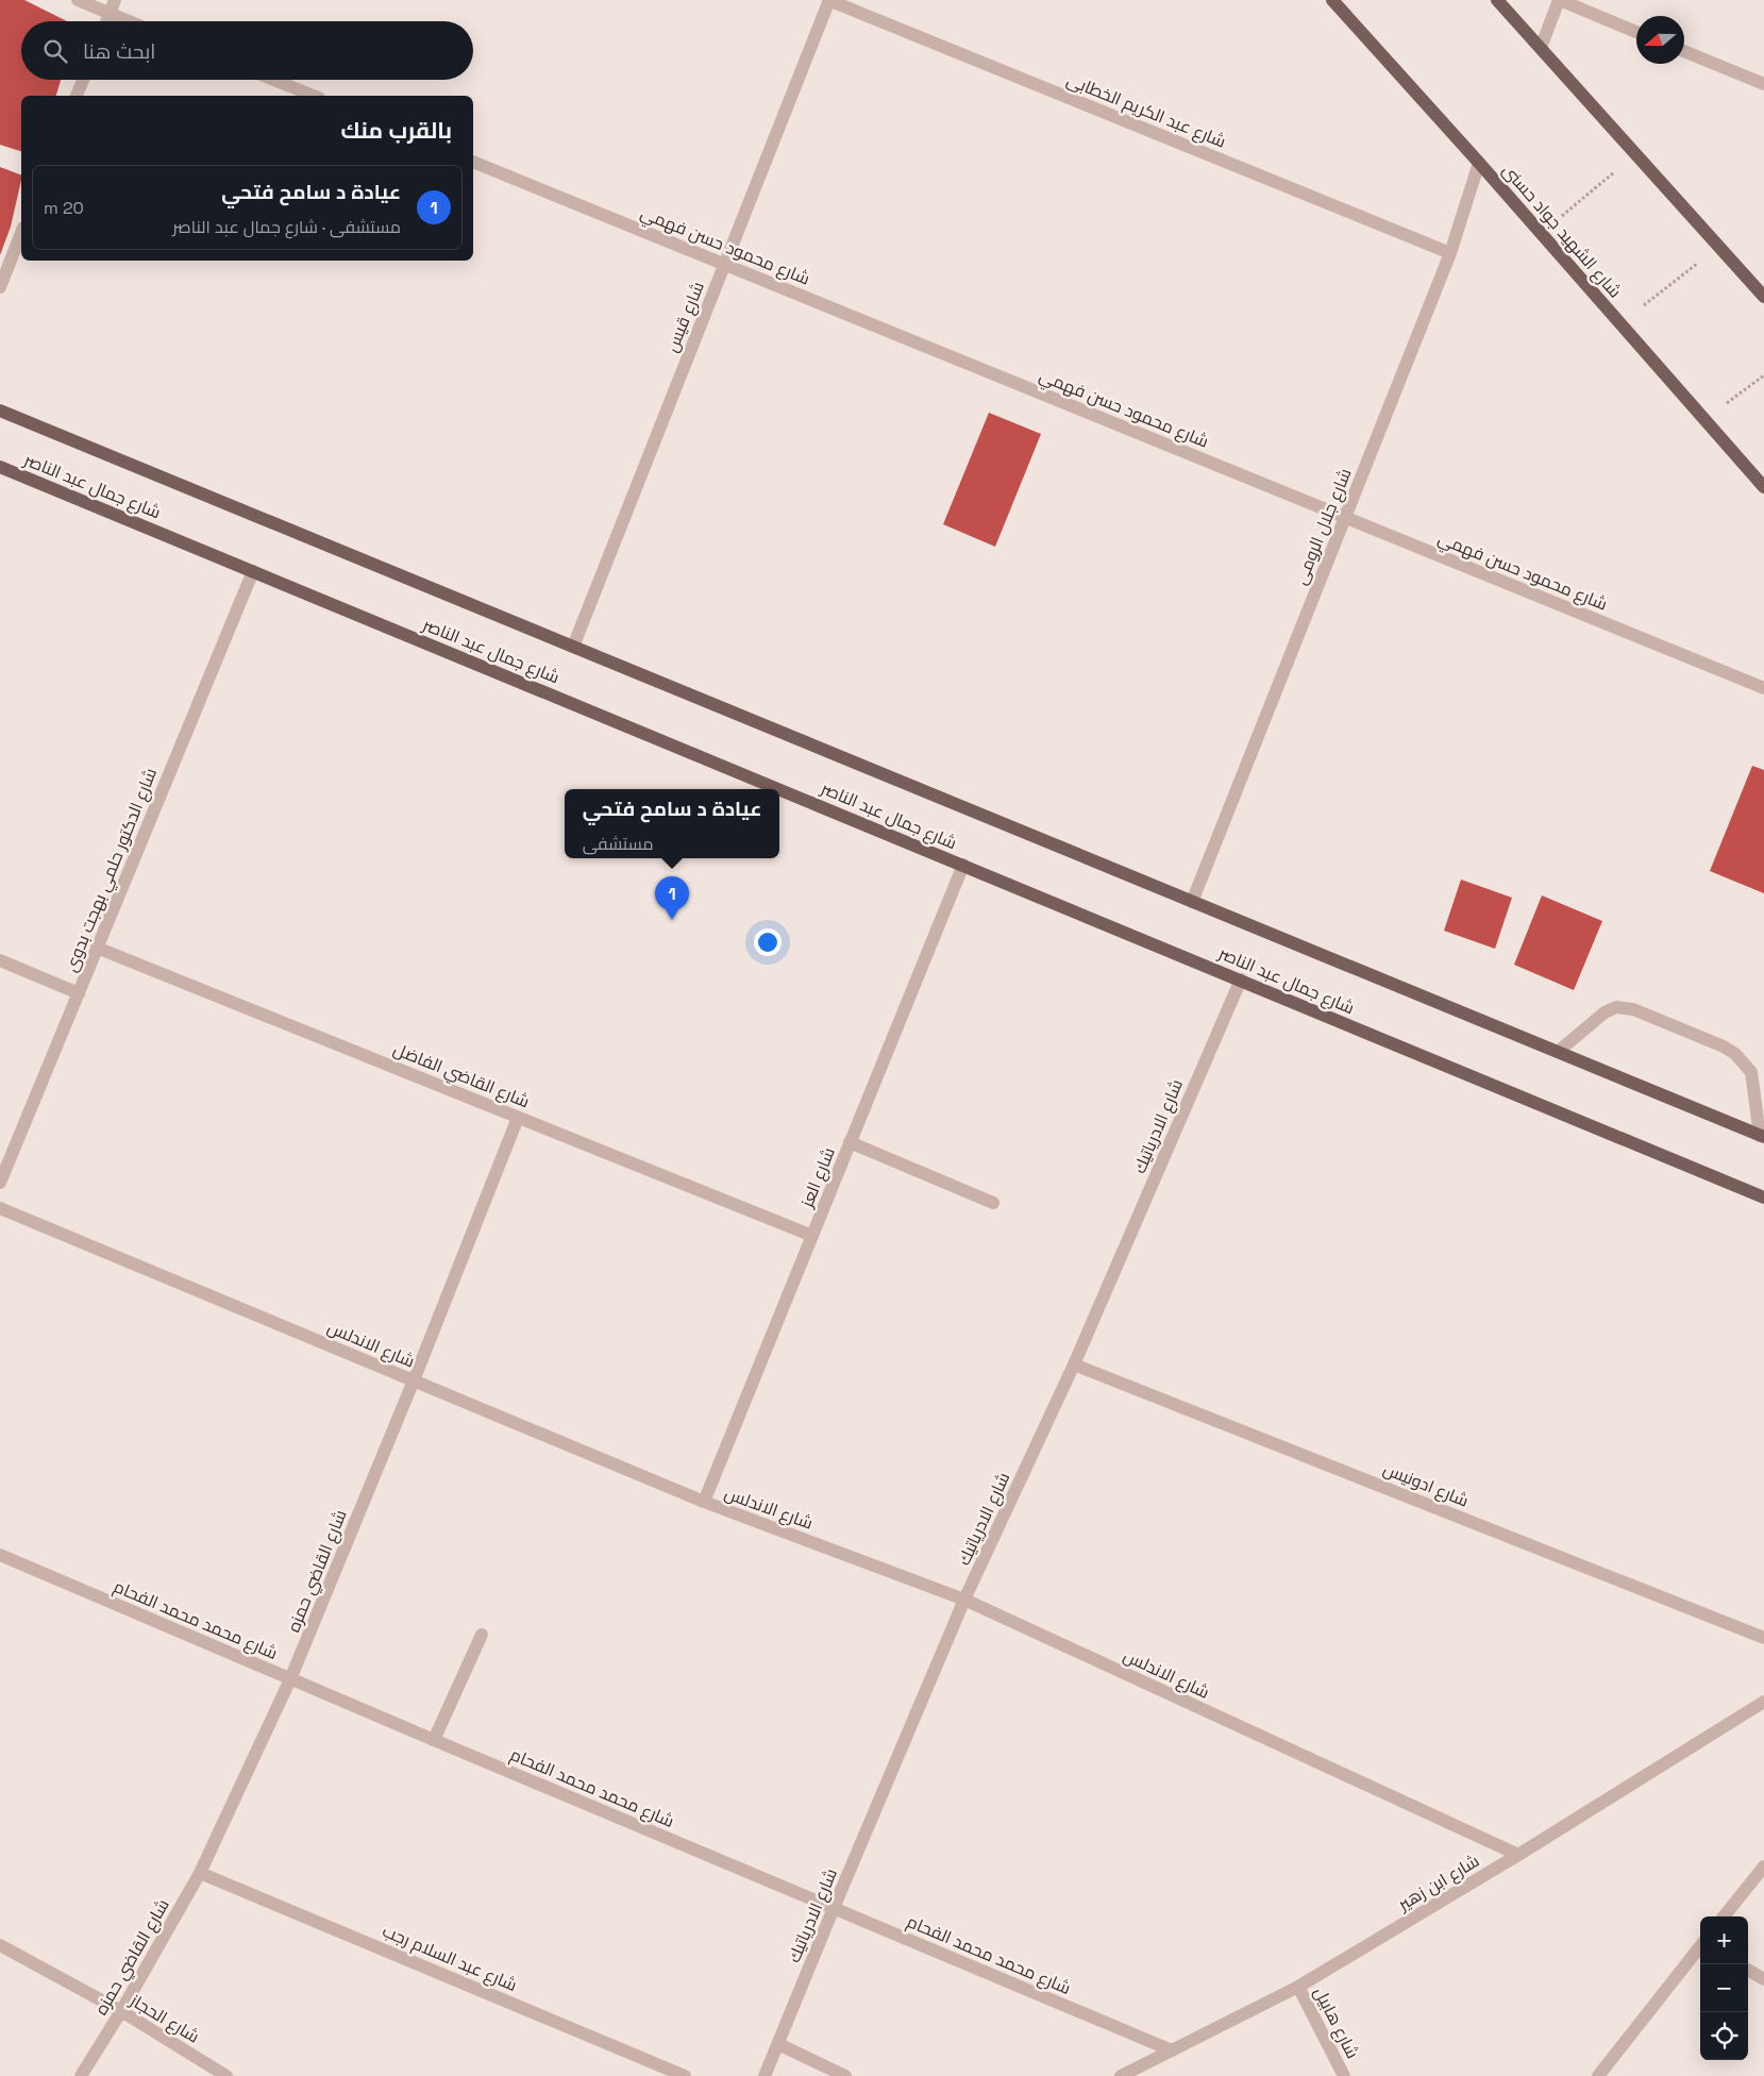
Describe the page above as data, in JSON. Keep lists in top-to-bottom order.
{
  "streets": {
    "main road": ["شارع الشهيد جواد حسنى", "شارع جمال عبد الناصر"],
    "street": [
      "شارع عبد الكريم الخطابى",
      "شارع محمود حسن فهمي",
      "شارع قيس",
      "شارع جلال الرومى",
      "شارع الدكتور حلمي بهجت بدوى",
      "شارع القاضي الفاضل",
      "شارع الادرياتيك",
      "شارع العز",
      "شارع الاندلس",
      "شارع ادونيس",
      "شارع القاضي حمزه",
      "شارع محمد محمد الفحام",
      "شارع ابن زهير",
      "شارع عبد السلام رجب",
      "شارع الحجاز",
      "شارع هابيل"
    ]
  },
  "crossings": [
    ["شارع عبد الكريم الخطابى", "شارع قيس"],
    ["شارع عبد الكريم الخطابى", "شارع جلال الرومى"],
    ["شارع الشهيد جواد حسنى", "شارع جلال الرومى"],
    ["شارع محمود حسن فهمي", "شارع قيس"],
    ["شارع محمود حسن فهمي", "شارع جلال الرومى"],
    ["شارع قيس", "شارع جمال عبد الناصر"],
    ["شارع جمال عبد الناصر", "شارع جلال الرومى"],
    ["شارع جمال عبد الناصر", "شارع الدكتور حلمي بهجت بدوى"],
    ["شارع جمال عبد الناصر", "شارع الادرياتيك"],
    ["شارع جمال عبد الناصر", "شارع العز"],
    ["شارع الدكتور حلمي بهجت بدوى", "شارع القاضي الفاضل"],
    ["شارع القاضي الفاضل", "شارع العز"],
    ["شارع القاضي الفاضل", "شارع القاضي حمزه"],
    ["شارع الادرياتيك", "شارع الاندلس"],
    ["شارع الادرياتيك", "شارع ادونيس"],
    ["شارع الادرياتيك", "شارع محمد محمد الفحام"],
    ["شارع العز", "شارع الاندلس"],
    ["شارع الاندلس", "شارع القاضي حمزه"],
    ["شارع الاندلس", "شارع ابن زهير"],
    ["شارع القاضي حمزه", "شارع محمد محمد الفحام"],
    ["شارع القاضي حمزه", "شارع عبد السلام رجب"],
    ["شارع القاضي حمزه", "شارع الحجاز"],
    ["شارع محمد محمد الفحام", "شارع ابن زهير"],
    ["شارع ابن زهير", "شارع هابيل"]
  ],
  "north": "left",
  "page": {
    "search": "ابحث هنا",
    "heading": "بالقرب منك",
    "list": [
      {
        "mark": "1",
        "name": "عيادة د سامح فتحي",
        "note": "مستشفى · شارع جمال عبد الناصر",
        "value": "20 m"
      }
    ],
    "popup": ["عيادة د سامح فتحي", "مستشفى"],
    "pins": "1",
    "map_buttons": ["+", "−"]
  }
}
